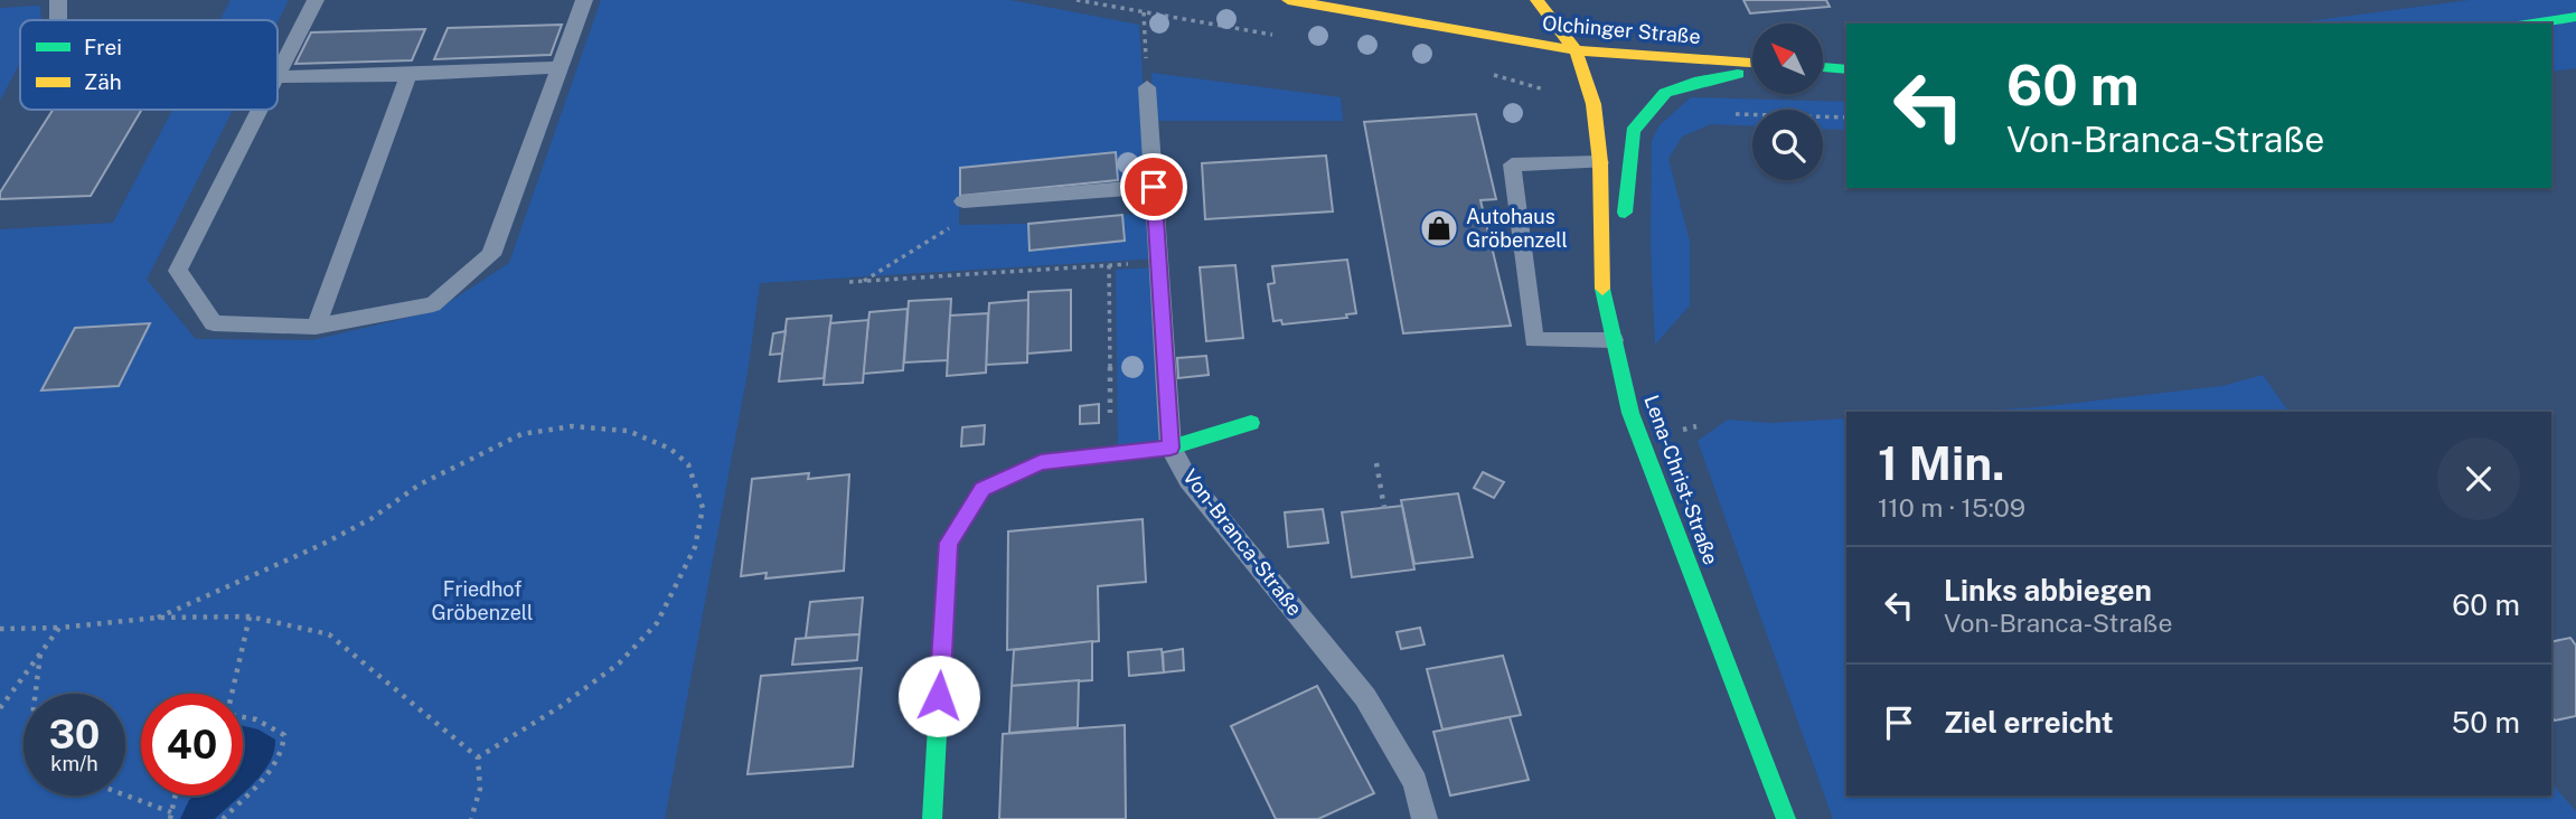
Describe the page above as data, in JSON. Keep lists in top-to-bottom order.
{
  "streets": {
    "street": ["Olchinger Straße", "Lena-Christ-Straße"],
    "lane": ["Von-Branca-Straße"]
  },
  "crossings": [
    ["Olchinger Straße", "Lena-Christ-Straße"]
  ],
  "parks": ["Friedhof Gröbenzell"],
  "places": {
    "shop": ["Autohaus Gröbenzell"]
  },
  "legend": ["Frei", "Zäh"],
  "north": "top left",
  "page": {
    "turn": ["60 m", "Von-Branca-Straße"],
    "heading": ["1 Min.", "110 m · 15:09"],
    "list": [
      {
        "name": "Links abbiegen",
        "note": "Von-Branca-Straße",
        "value": "60 m"
      },
      {
        "name": "Ziel erreicht",
        "value": "50 m"
      }
    ],
    "speed": "30 km/h",
    "limit": "40"
  }
}
